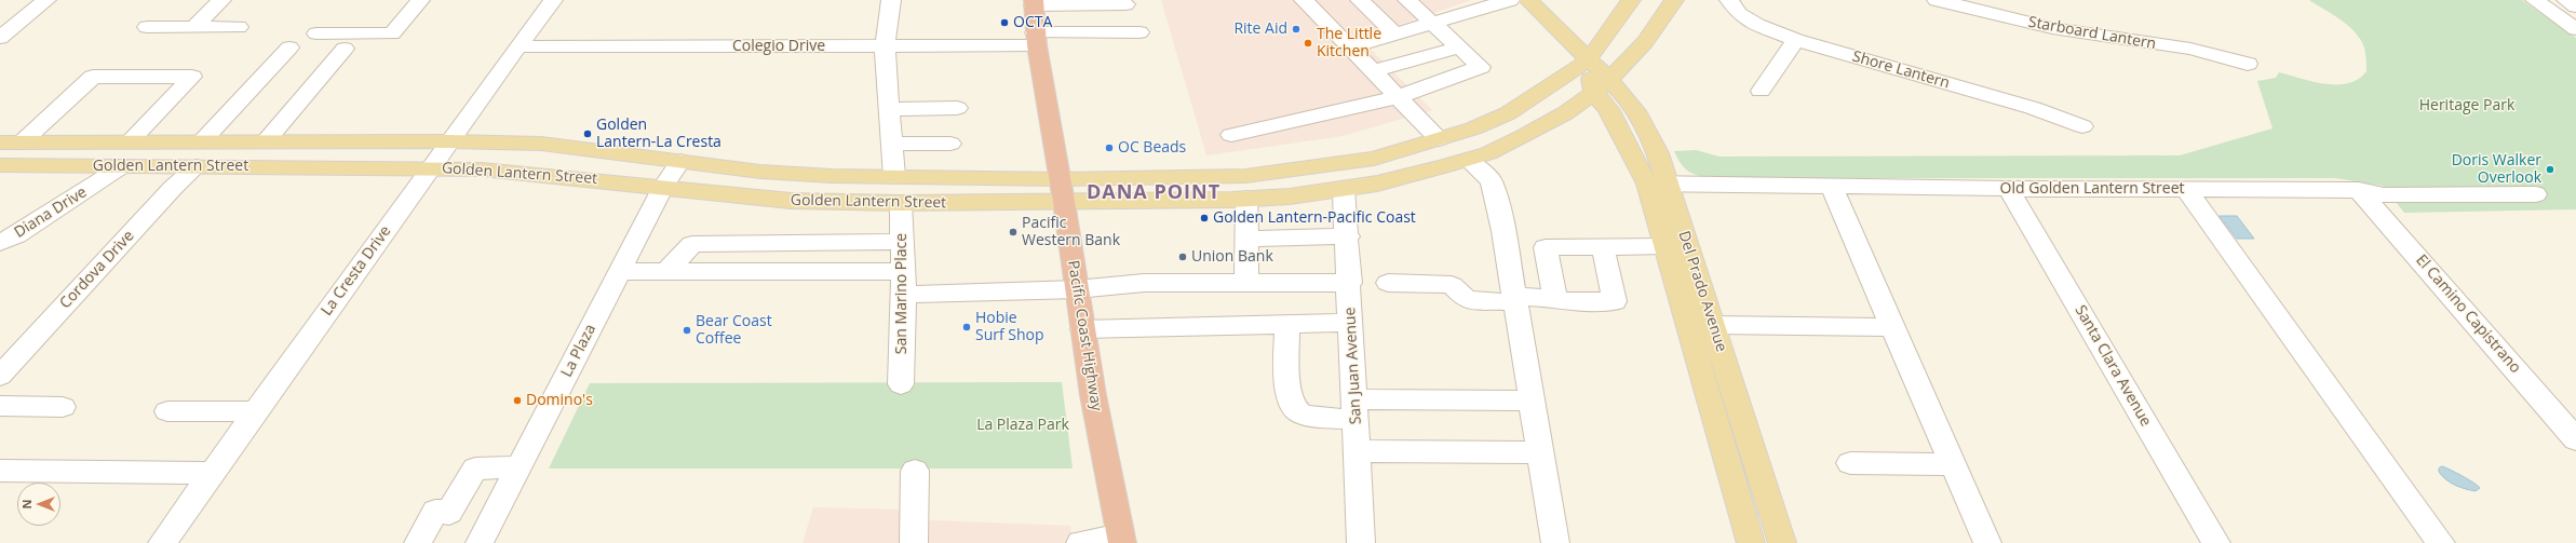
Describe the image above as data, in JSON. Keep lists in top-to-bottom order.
{
  "streets": {
    "highway": ["Pacific Coast Highway"],
    "main road": ["Golden Lantern Street", "Del Prado Avenue"],
    "street": [
      "Starboard Lantern",
      "Colegio Drive",
      "Shore Lantern",
      "Old Golden Lantern Street",
      "Diana Drive",
      "Cordova Drive",
      "La Cresta Drive",
      "San Marino Place",
      "El Camino Capistrano",
      "La Plaza",
      "San Juan Avenue",
      "Santa Clara Avenue"
    ]
  },
  "crossings": [
    ["Colegio Drive", "La Cresta Drive"],
    ["Colegio Drive", "Pacific Coast Highway"],
    ["Golden Lantern Street", "Diana Drive"],
    ["Golden Lantern Street", "Cordova Drive"],
    ["Golden Lantern Street", "La Cresta Drive"],
    ["Golden Lantern Street", "Del Prado Avenue"],
    ["Golden Lantern Street", "San Marino Place"],
    ["Golden Lantern Street", "Pacific Coast Highway"],
    ["Golden Lantern Street", "La Plaza"],
    ["Golden Lantern Street", "San Juan Avenue"],
    ["Old Golden Lantern Street", "Del Prado Avenue"],
    ["Old Golden Lantern Street", "El Camino Capistrano"],
    ["Old Golden Lantern Street", "Santa Clara Avenue"]
  ],
  "districts": ["DANA POINT"],
  "parks": ["Heritage Park", "La Plaza Park"],
  "places": [
    "OCTA",
    "Rite Aid",
    "The Little Kitchen",
    "Golden Lantern-La Cresta",
    "OC Beads",
    "Doris Walker Overlook",
    "Golden Lantern-Pacific Coast",
    "Pacific Western Bank",
    "Union Bank",
    "Hobie Surf Shop",
    "Bear Coast Coffee",
    "Domino's"
  ],
  "north": "left"
}
